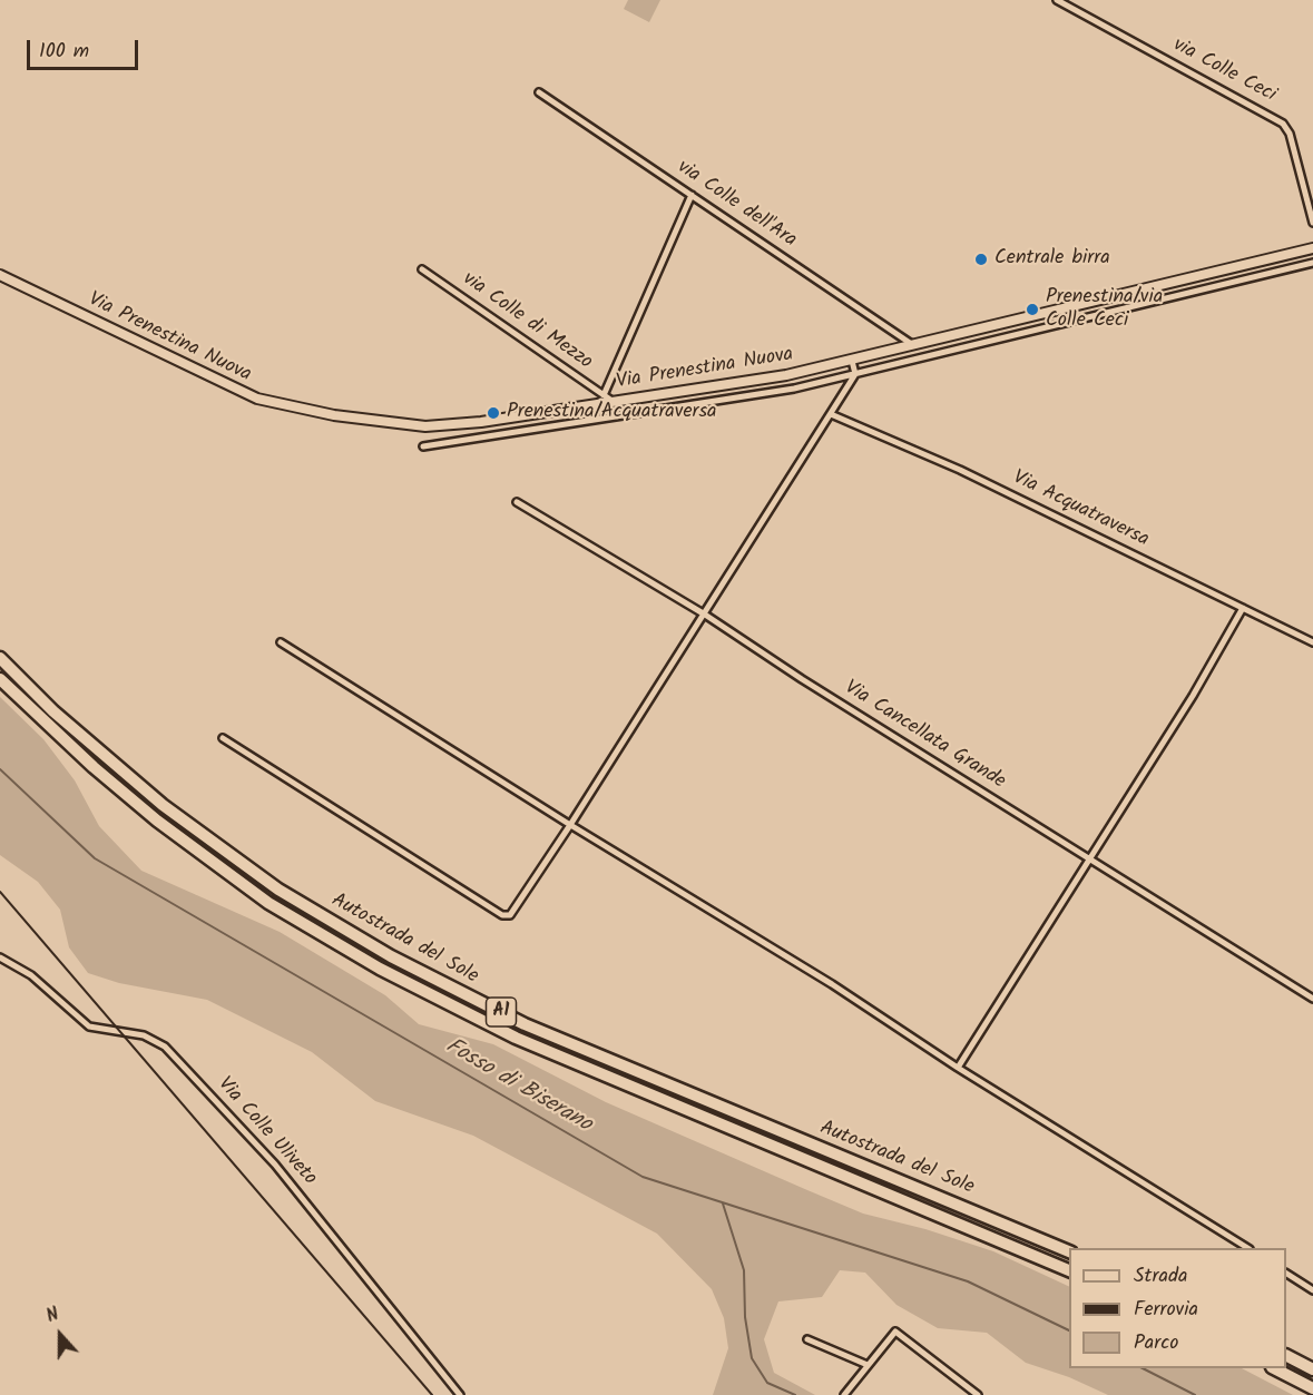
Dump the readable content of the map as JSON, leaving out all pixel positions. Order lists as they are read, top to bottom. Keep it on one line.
{"streets":{"highway":["Autostrada del Sole","A1"],"main road":["Via Prenestina Nuova"],"street":["via Colle Ceci","via Colle dell'Ara","via Colle di Mezzo","Via Acquatraversa","Via Cancellata Grande","Via Colle Uliveto"]},"crossings":[["via Colle dell'Ara","Via Prenestina Nuova"],["via Colle di Mezzo","Via Prenestina Nuova"]],"water":["Fosso di Biserano"],"places":["Centrale birra","Prenestina/via Colle Ceci","Prenestina/Acquatraversa"],"legend":["Strada","Ferrovia","Parco"],"scale_bar":"100 m","north":"top"}
